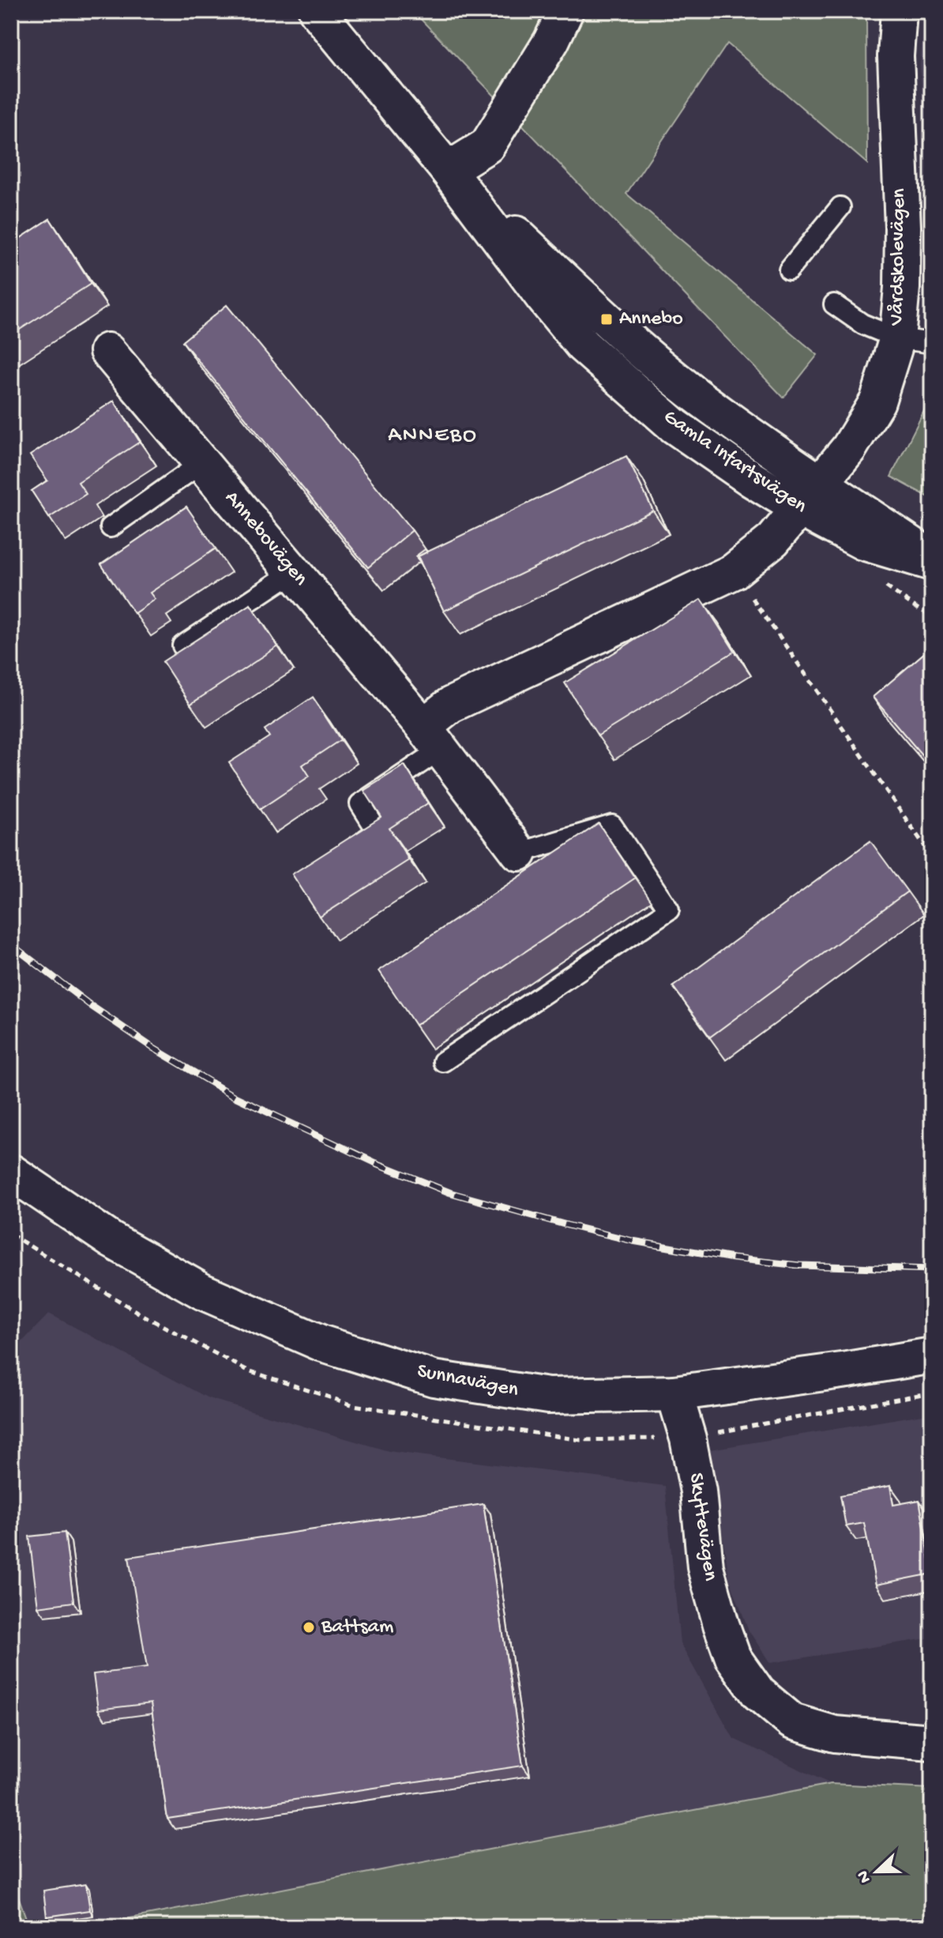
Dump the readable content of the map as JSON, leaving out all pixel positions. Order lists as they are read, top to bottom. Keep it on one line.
{"streets":{"street":["Vårdskolevägen","Gamla Infartsvägen","Annebovägen","Sunnavägen","Skyttevägen"]},"crossings":[["Vårdskolevägen","Gamla Infartsvägen"],["Sunnavägen","Skyttevägen"]],"districts":["ANNEBO"],"places":{"transit":["Annebo"],"other":["Battsam"]},"north":"left"}
